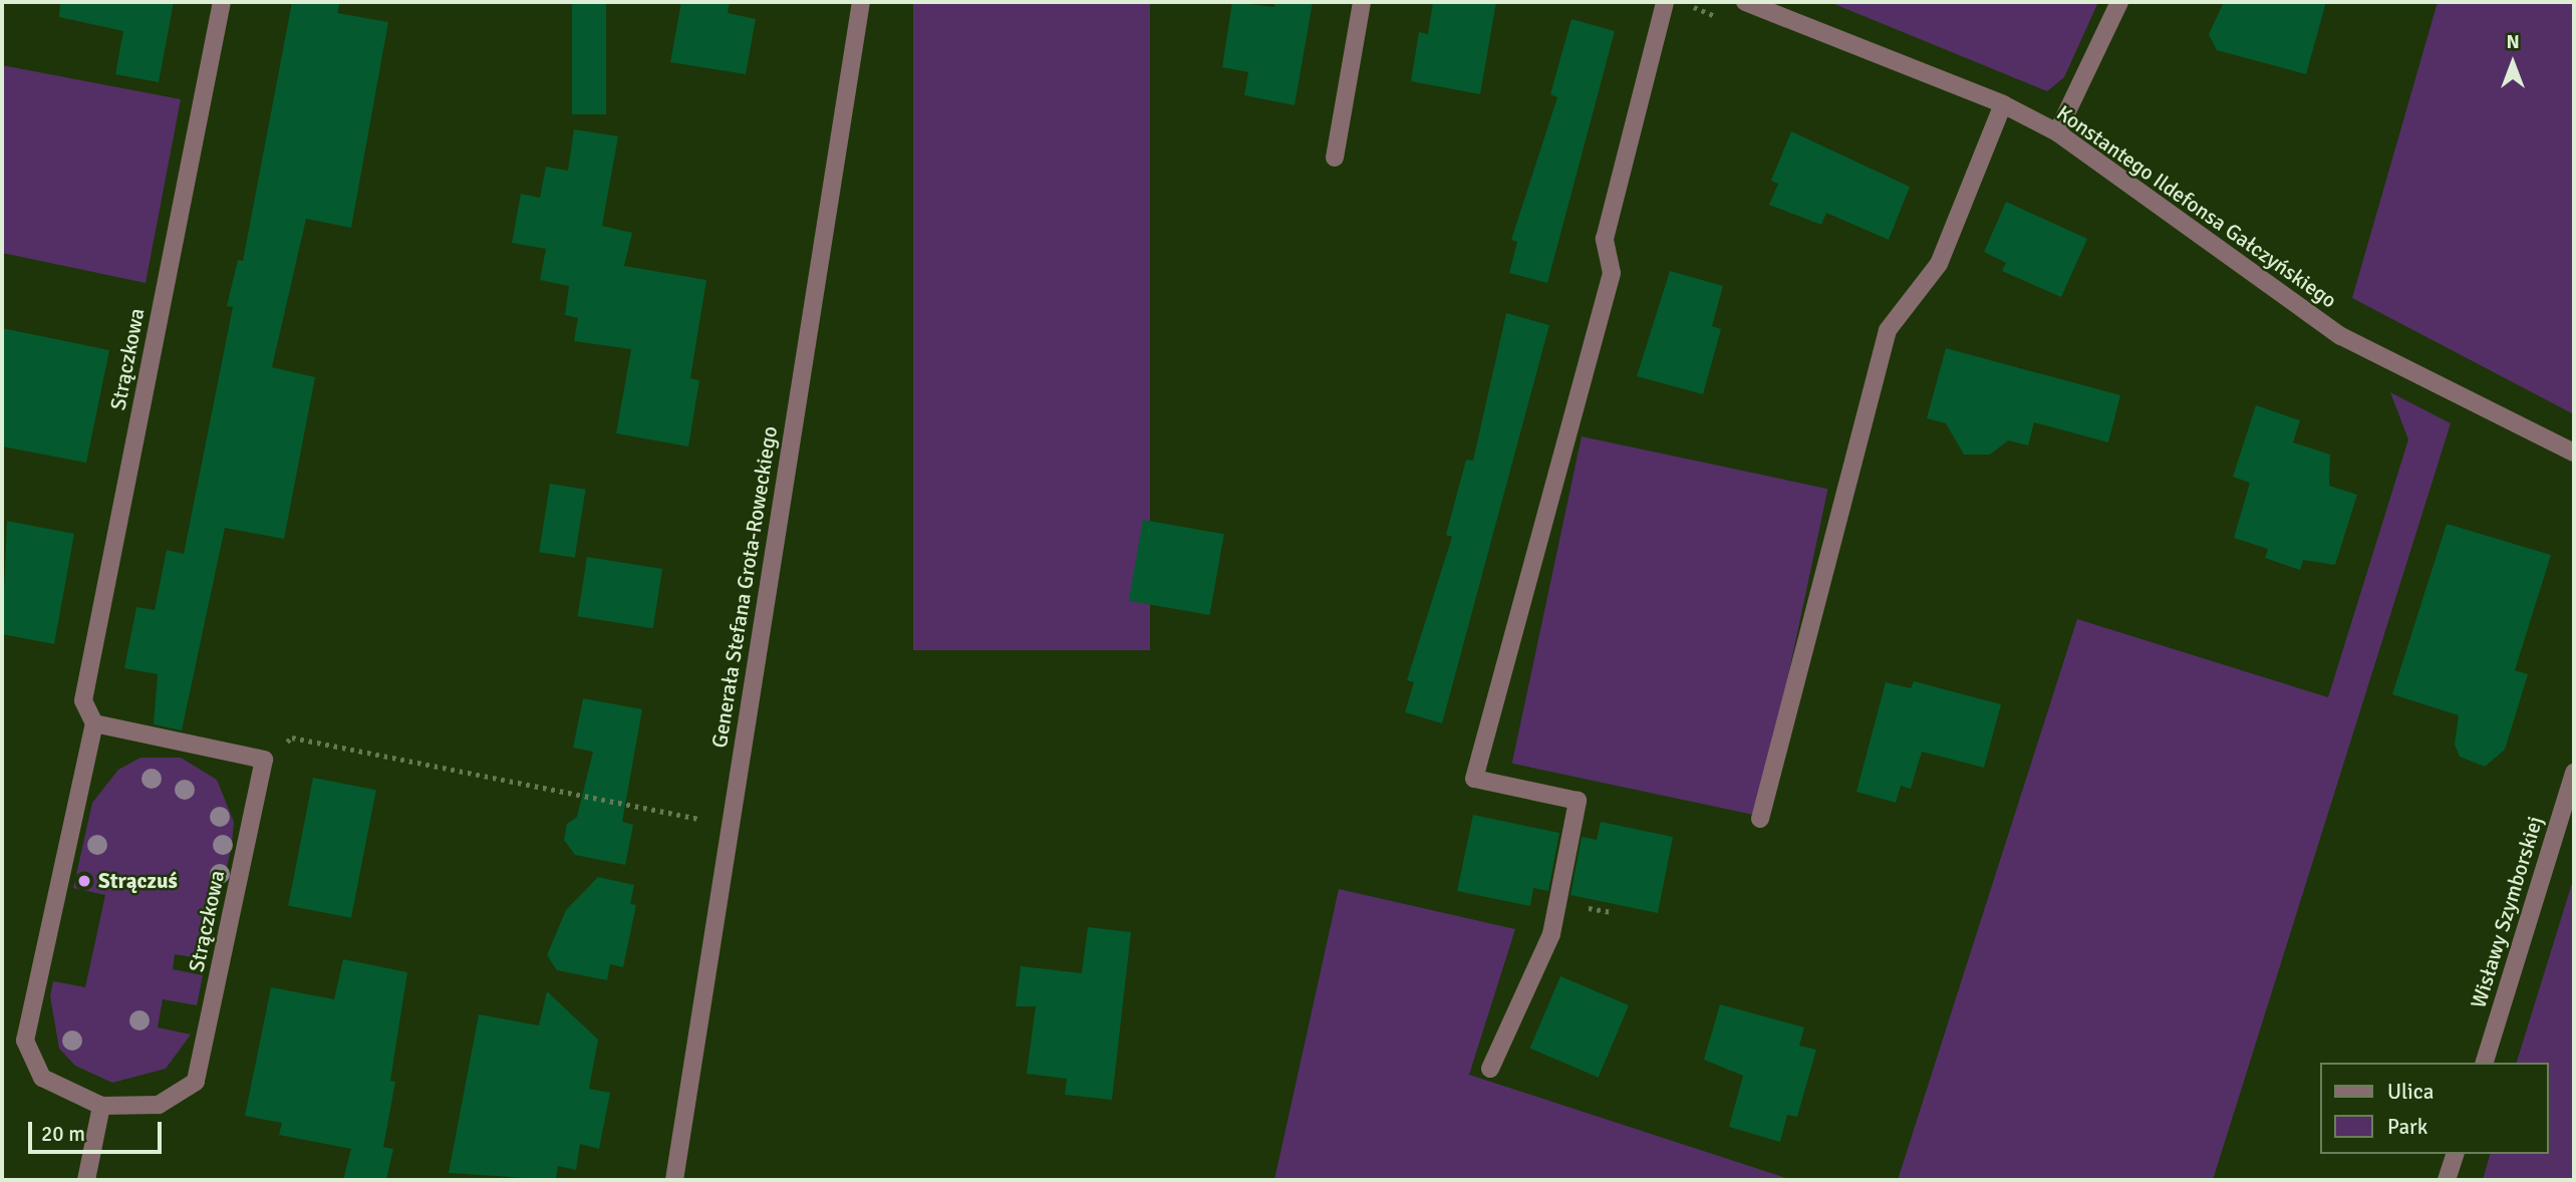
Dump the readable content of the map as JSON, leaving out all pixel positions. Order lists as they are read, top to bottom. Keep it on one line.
{"streets":{"street":["Konstantego Ildefonsa Gałczyńskiego","Strączkowa","Generała Stefana Grota-Roweckiego","Wisławy Szymborskiej"]},"places":["Strączuś"],"legend":["Ulica","Park"],"scale_bar":"20 m","north":"top"}
